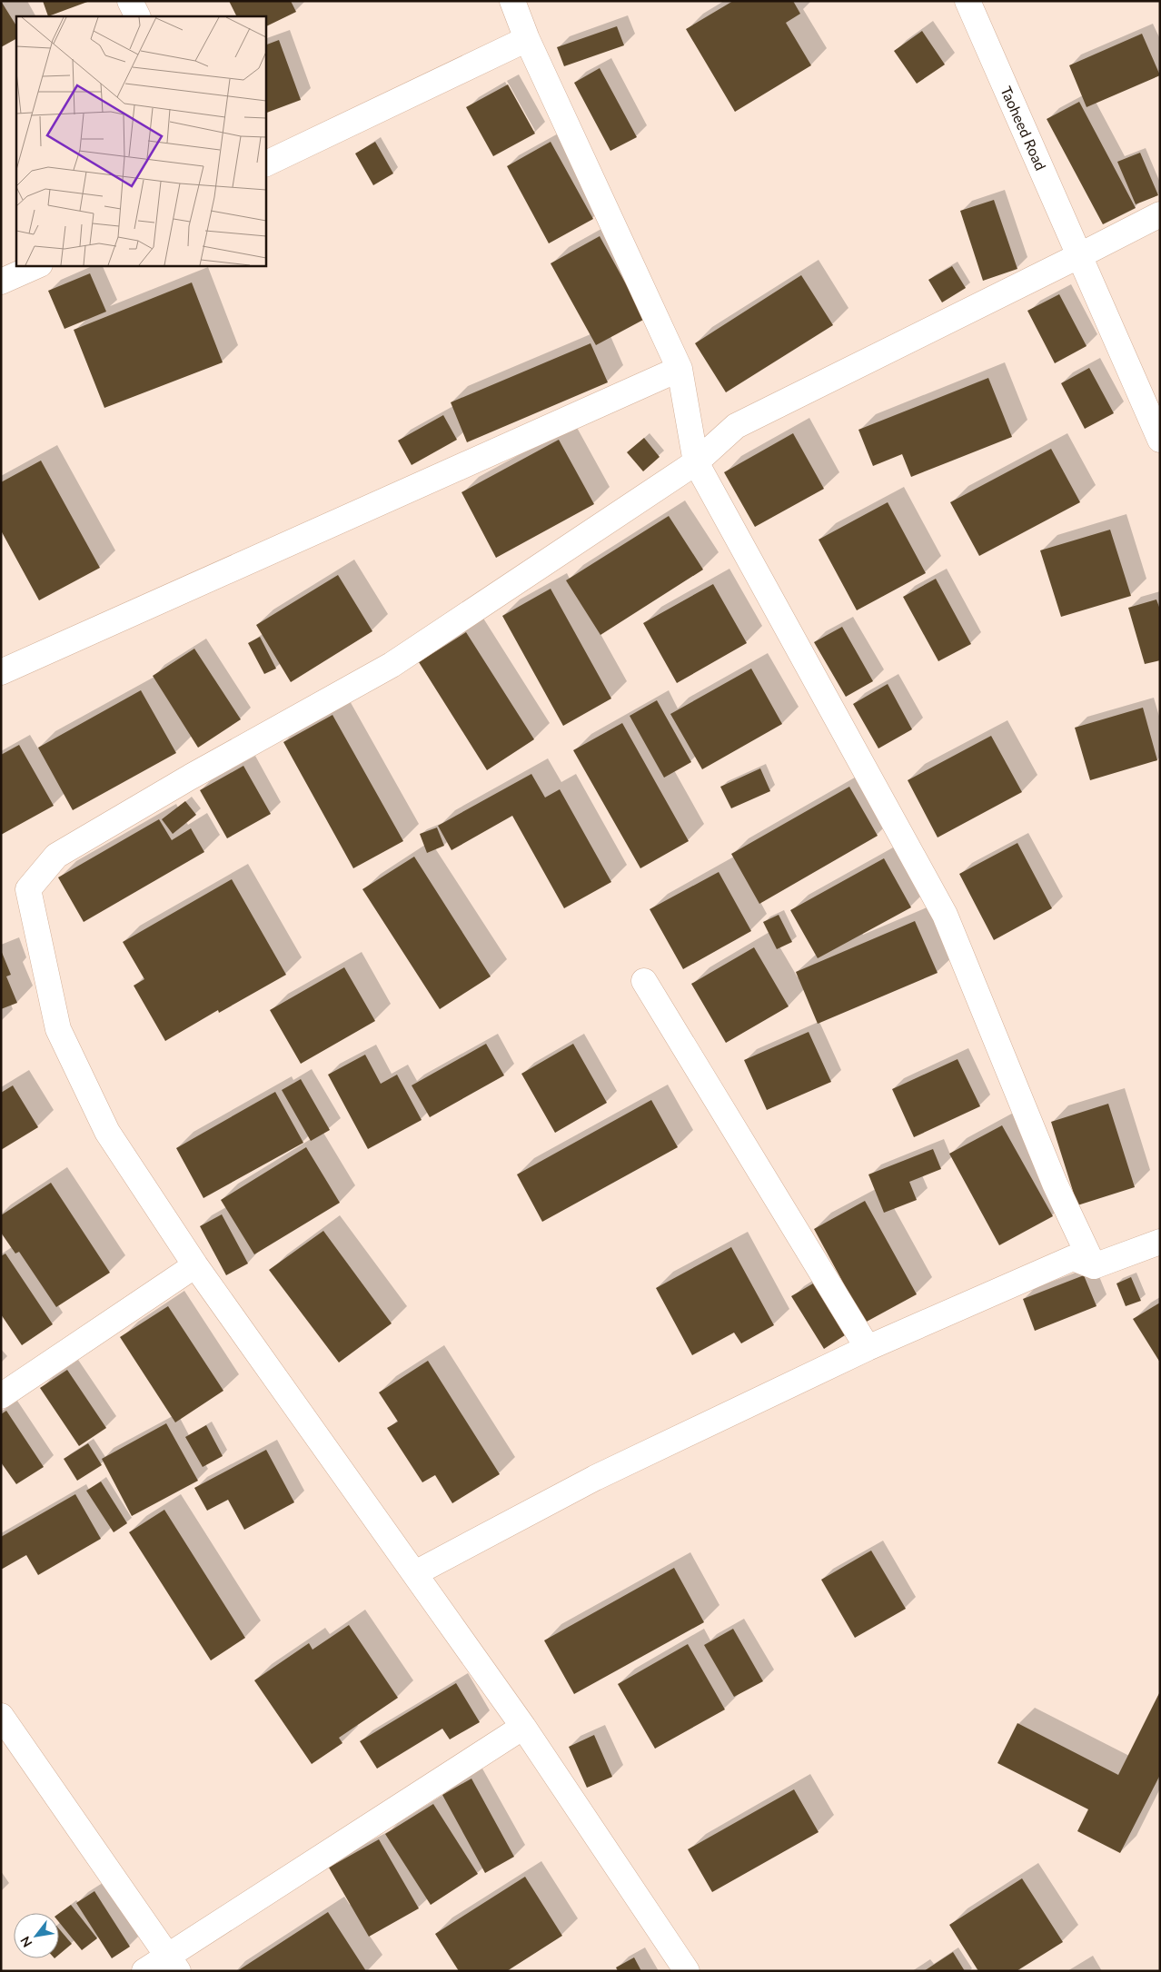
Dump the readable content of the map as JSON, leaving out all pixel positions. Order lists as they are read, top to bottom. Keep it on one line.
{"streets":{"street":["Taoheed Road"]},"north":"bottom left"}
